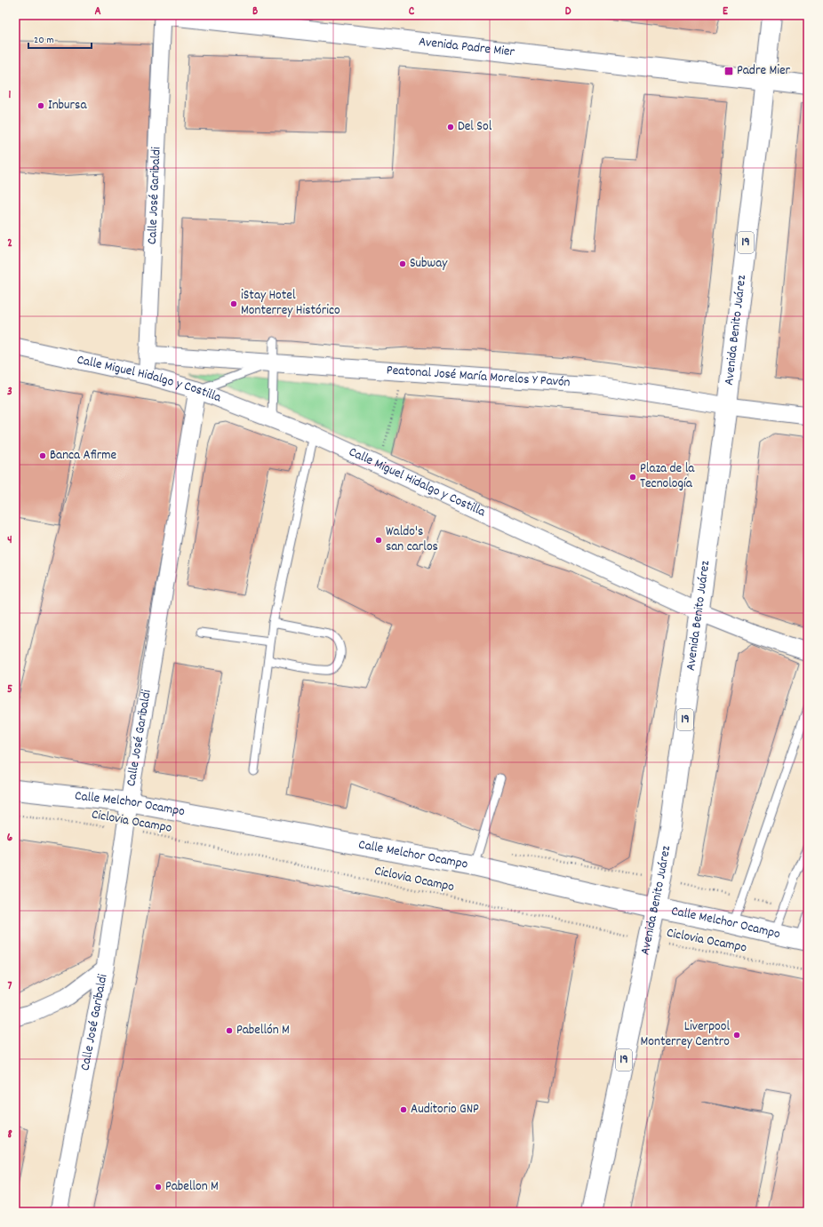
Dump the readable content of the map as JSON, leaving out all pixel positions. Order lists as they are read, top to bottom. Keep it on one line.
{"streets":{"street":["Avenida Padre Mier","Calle José Garibaldi","19","Avenida Benito Juárez","Peatonal José María Morelos Y Pavón","Calle Miguel Hidalgo y Costilla","Calle Melchor Ocampo"],"path":["Ciclovia Ocampo"]},"crossings":[["Avenida Padre Mier","Avenida Benito Juárez"],["Calle José Garibaldi","Peatonal José María Morelos Y Pavón"],["Calle José Garibaldi","Calle Miguel Hidalgo y Costilla"],["Calle José Garibaldi","Calle Melchor Ocampo"],["Calle José Garibaldi","Ciclovia Ocampo"],["Avenida Benito Juárez","Peatonal José María Morelos Y Pavón"],["Avenida Benito Juárez","Calle Miguel Hidalgo y Costilla"],["Avenida Benito Juárez","Calle Melchor Ocampo"],["Avenida Benito Juárez","Ciclovia Ocampo"]],"places":{"transit":["Padre Mier"],"other":["Inbursa","Del Sol","Subway","iStay Hotel Monterrey Histórico","Banca Afirme","Plaza de la Tecnología","Waldo's san carlos","Pabellón M","Liverpool Monterrey Centro","Auditorio GNP","Pabellon M"]},"scale_bar":"20 m","grid":{"columns":["A","B","C","D","E"],"rows":["1","2","3","4","5","6","7","8"]}}
